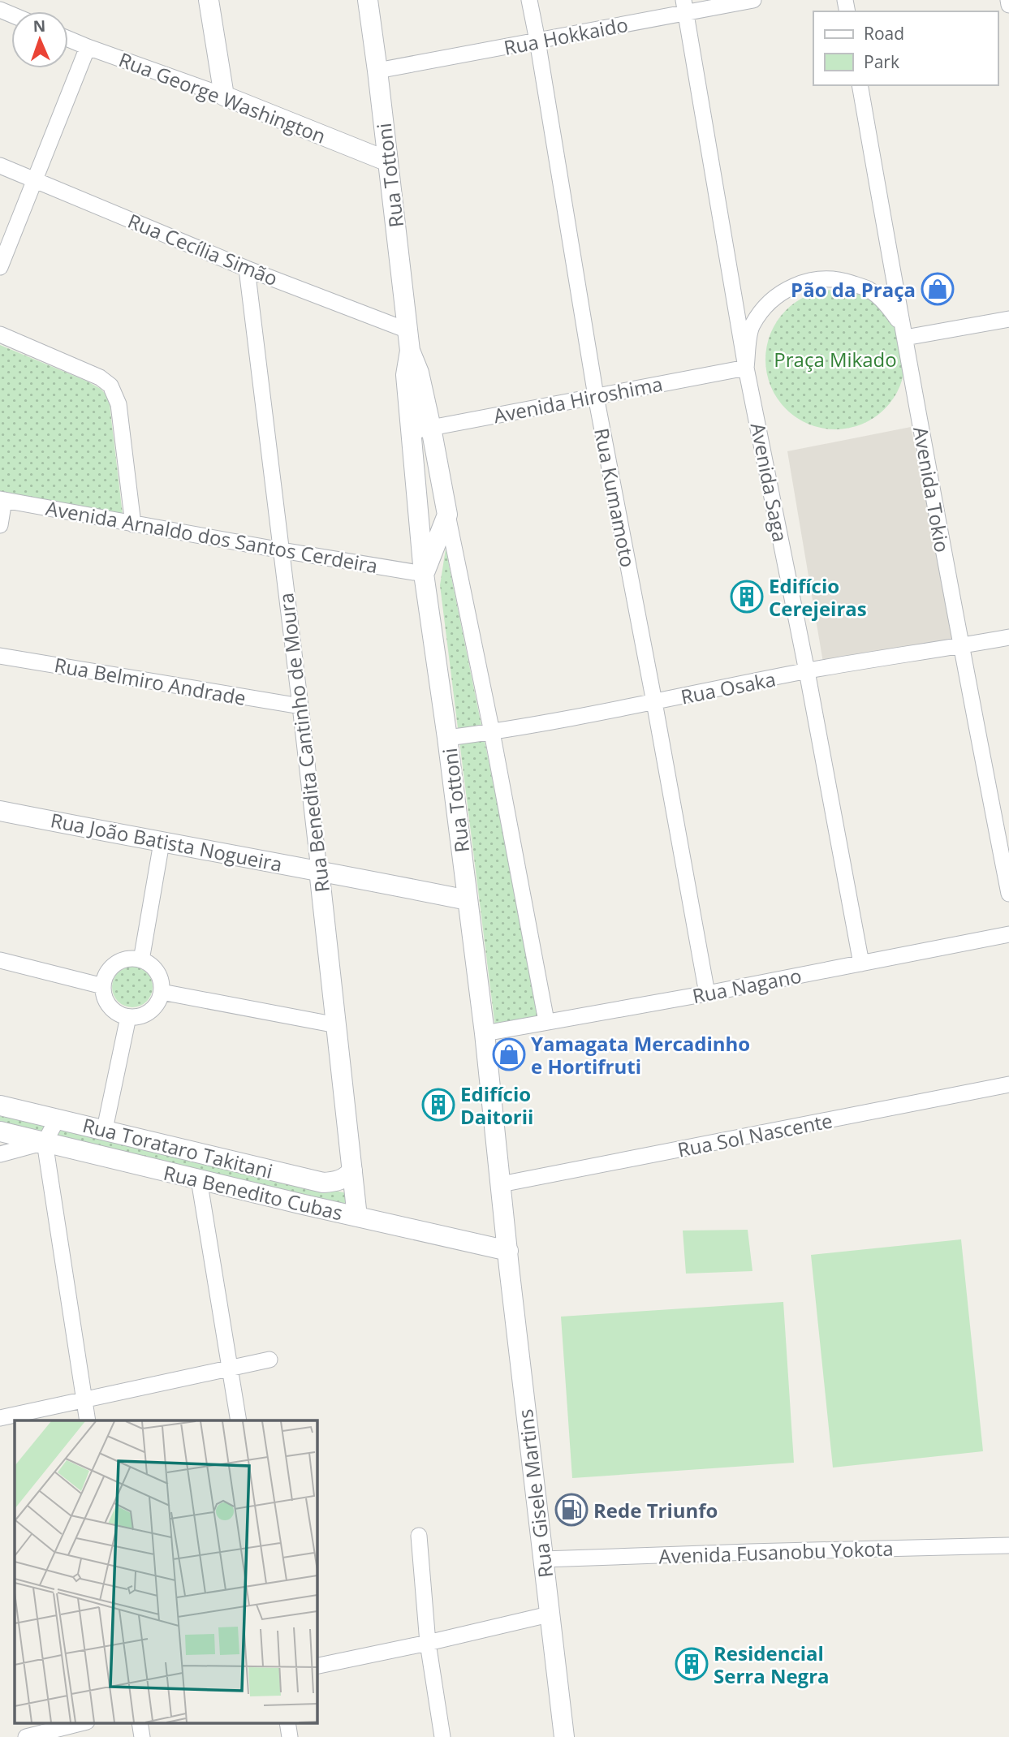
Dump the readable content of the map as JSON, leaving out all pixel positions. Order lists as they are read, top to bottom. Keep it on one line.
{"streets":{"street":["Rua Hokkaido","Rua George Washington","Rua Tottoni","Rua Cecília Simão","Avenida Hiroshima","Avenida Saga","Avenida Tokio","Rua Kumamoto","Avenida Arnaldo dos Santos Cerdeira","Rua Belmiro Andrade","Rua Osaka","Rua Benedita Cantinho de Moura","Rua João Batista Nogueira","Rua Nagano","Rua Sol Nascente","Rua Torataro Takitani","Rua Benedito Cubas","Rua Gisele Martins","Avenida Fusanobu Yokota"]},"crossings":[["Rua Hokkaido","Rua Tottoni"],["Rua Hokkaido","Avenida Saga"],["Rua Hokkaido","Rua Kumamoto"],["Rua George Washington","Rua Tottoni"],["Rua Tottoni","Rua Cecília Simão"],["Rua Tottoni","Avenida Hiroshima"],["Rua Tottoni","Avenida Arnaldo dos Santos Cerdeira"],["Rua Tottoni","Rua Osaka"],["Rua Tottoni","Rua João Batista Nogueira"],["Rua Tottoni","Rua Nagano"],["Rua Tottoni","Rua Sol Nascente"],["Rua Tottoni","Rua Benedito Cubas"],["Rua Tottoni","Rua Gisele Martins"],["Rua Cecília Simão","Rua Benedita Cantinho de Moura"],["Avenida Hiroshima","Avenida Saga"],["Avenida Hiroshima","Rua Kumamoto"],["Avenida Saga","Rua Osaka"],["Avenida Saga","Rua Nagano"],["Avenida Tokio","Rua Osaka"],["Rua Kumamoto","Rua Osaka"],["Rua Kumamoto","Rua Nagano"],["Avenida Arnaldo dos Santos Cerdeira","Rua Benedita Cantinho de Moura"],["Rua Belmiro Andrade","Rua Benedita Cantinho de Moura"],["Rua Benedita Cantinho de Moura","Rua João Batista Nogueira"],["Rua Benedita Cantinho de Moura","Rua Torataro Takitani"],["Rua Benedita Cantinho de Moura","Rua Benedito Cubas"],["Rua Benedito Cubas","Rua Gisele Martins"],["Rua Gisele Martins","Avenida Fusanobu Yokota"]],"parks":["Praça Mikado"],"places":{"shop":["Pão da Praça","Yamagata Mercadinho e Hortifruti"],"building":["Edifício Cerejeiras","Edifício Daitorii","Residencial Serra Negra"],"fuel station":["Rede Triunfo"]},"legend":["Road","Park"],"north":"top"}
